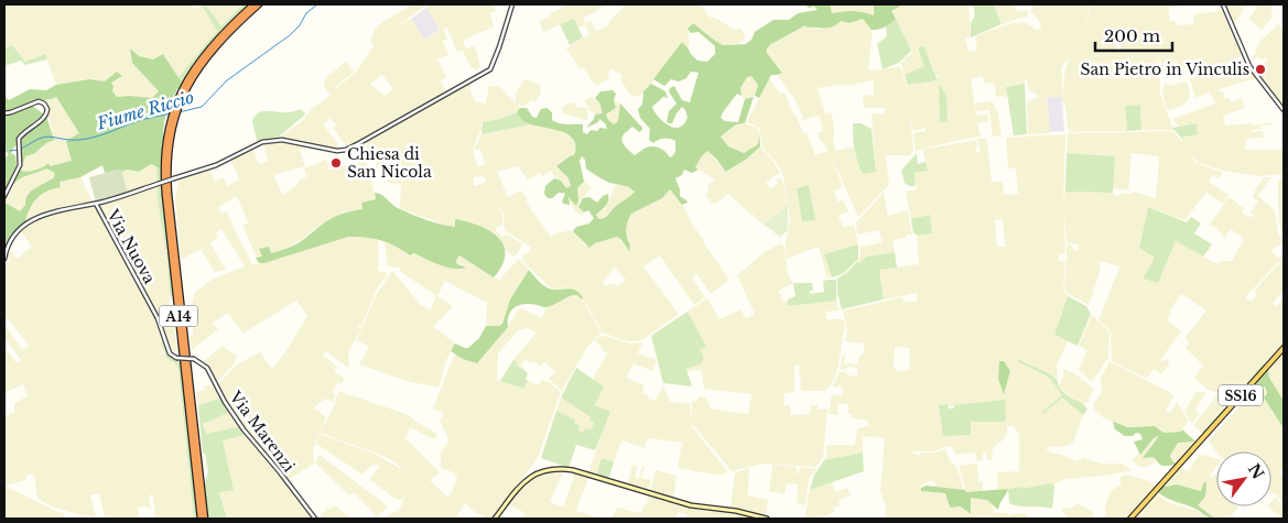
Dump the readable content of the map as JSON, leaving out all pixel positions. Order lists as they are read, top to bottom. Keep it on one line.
{"streets":{"highway":["A14"],"main road":["SS16"],"street":["Via Nuova","Via Marenzi"]},"crossings":[["Via Nuova","Via Marenzi"]],"water":["Fiume Riccio"],"places":["San Pietro in Vinculis","Chiesa di San Nicola"],"scale_bar":"200 m","north":"top right"}
